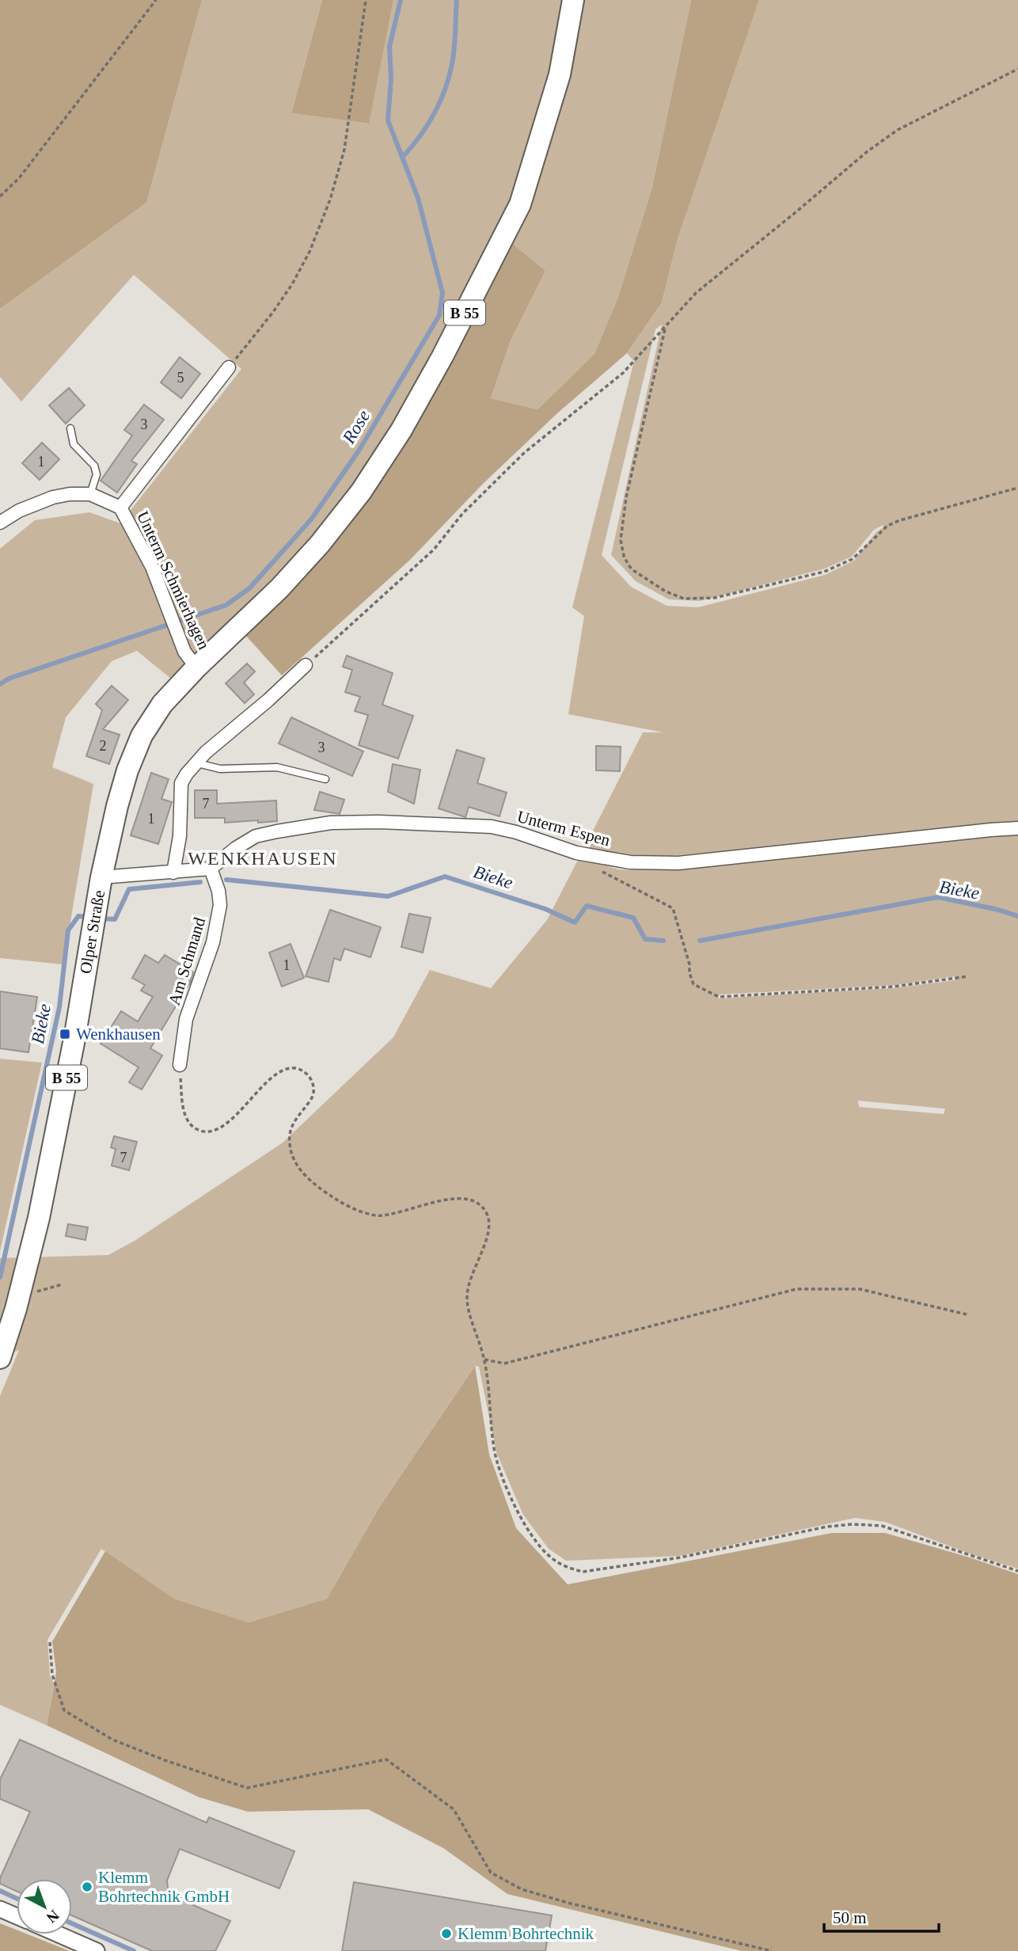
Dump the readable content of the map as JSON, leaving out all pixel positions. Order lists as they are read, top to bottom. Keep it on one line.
{"streets":{"main road":["B 55","Olper Straße"],"street":["Unterm Schmierhagen","Unterm Espen","Am Schmand"]},"crossings":[["B 55","Unterm Schmierhagen"],["B 55","Olper Straße"],["Unterm Schmierhagen","Olper Straße"],["Unterm Espen","Am Schmand"]],"districts":["WENKHAUSEN"],"water":["Rose","Bieke"],"places":{"transit":["Wenkhausen"],"other":["Klemm Bohrtechnik GmbH","Klemm Bohrtechnik"]},"house_numbers":["5","3","1","2","3","7","1","1","7"],"scale_bar":"50 m","north":"bottom right"}
